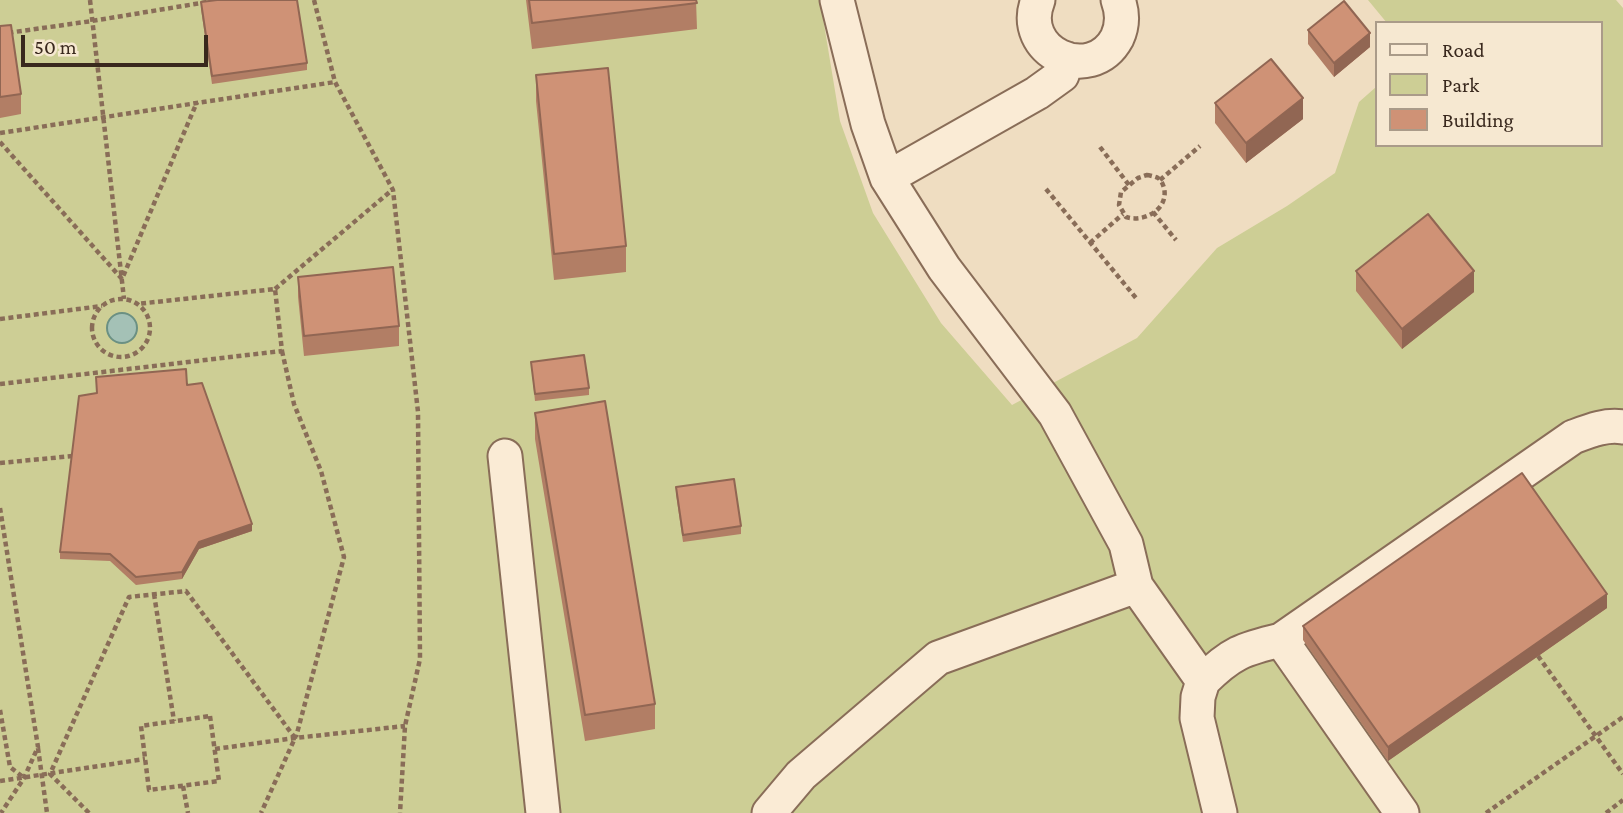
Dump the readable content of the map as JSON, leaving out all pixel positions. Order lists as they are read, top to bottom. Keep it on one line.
{"legend":["Road","Park","Building"],"scale_bar":"50 m"}
